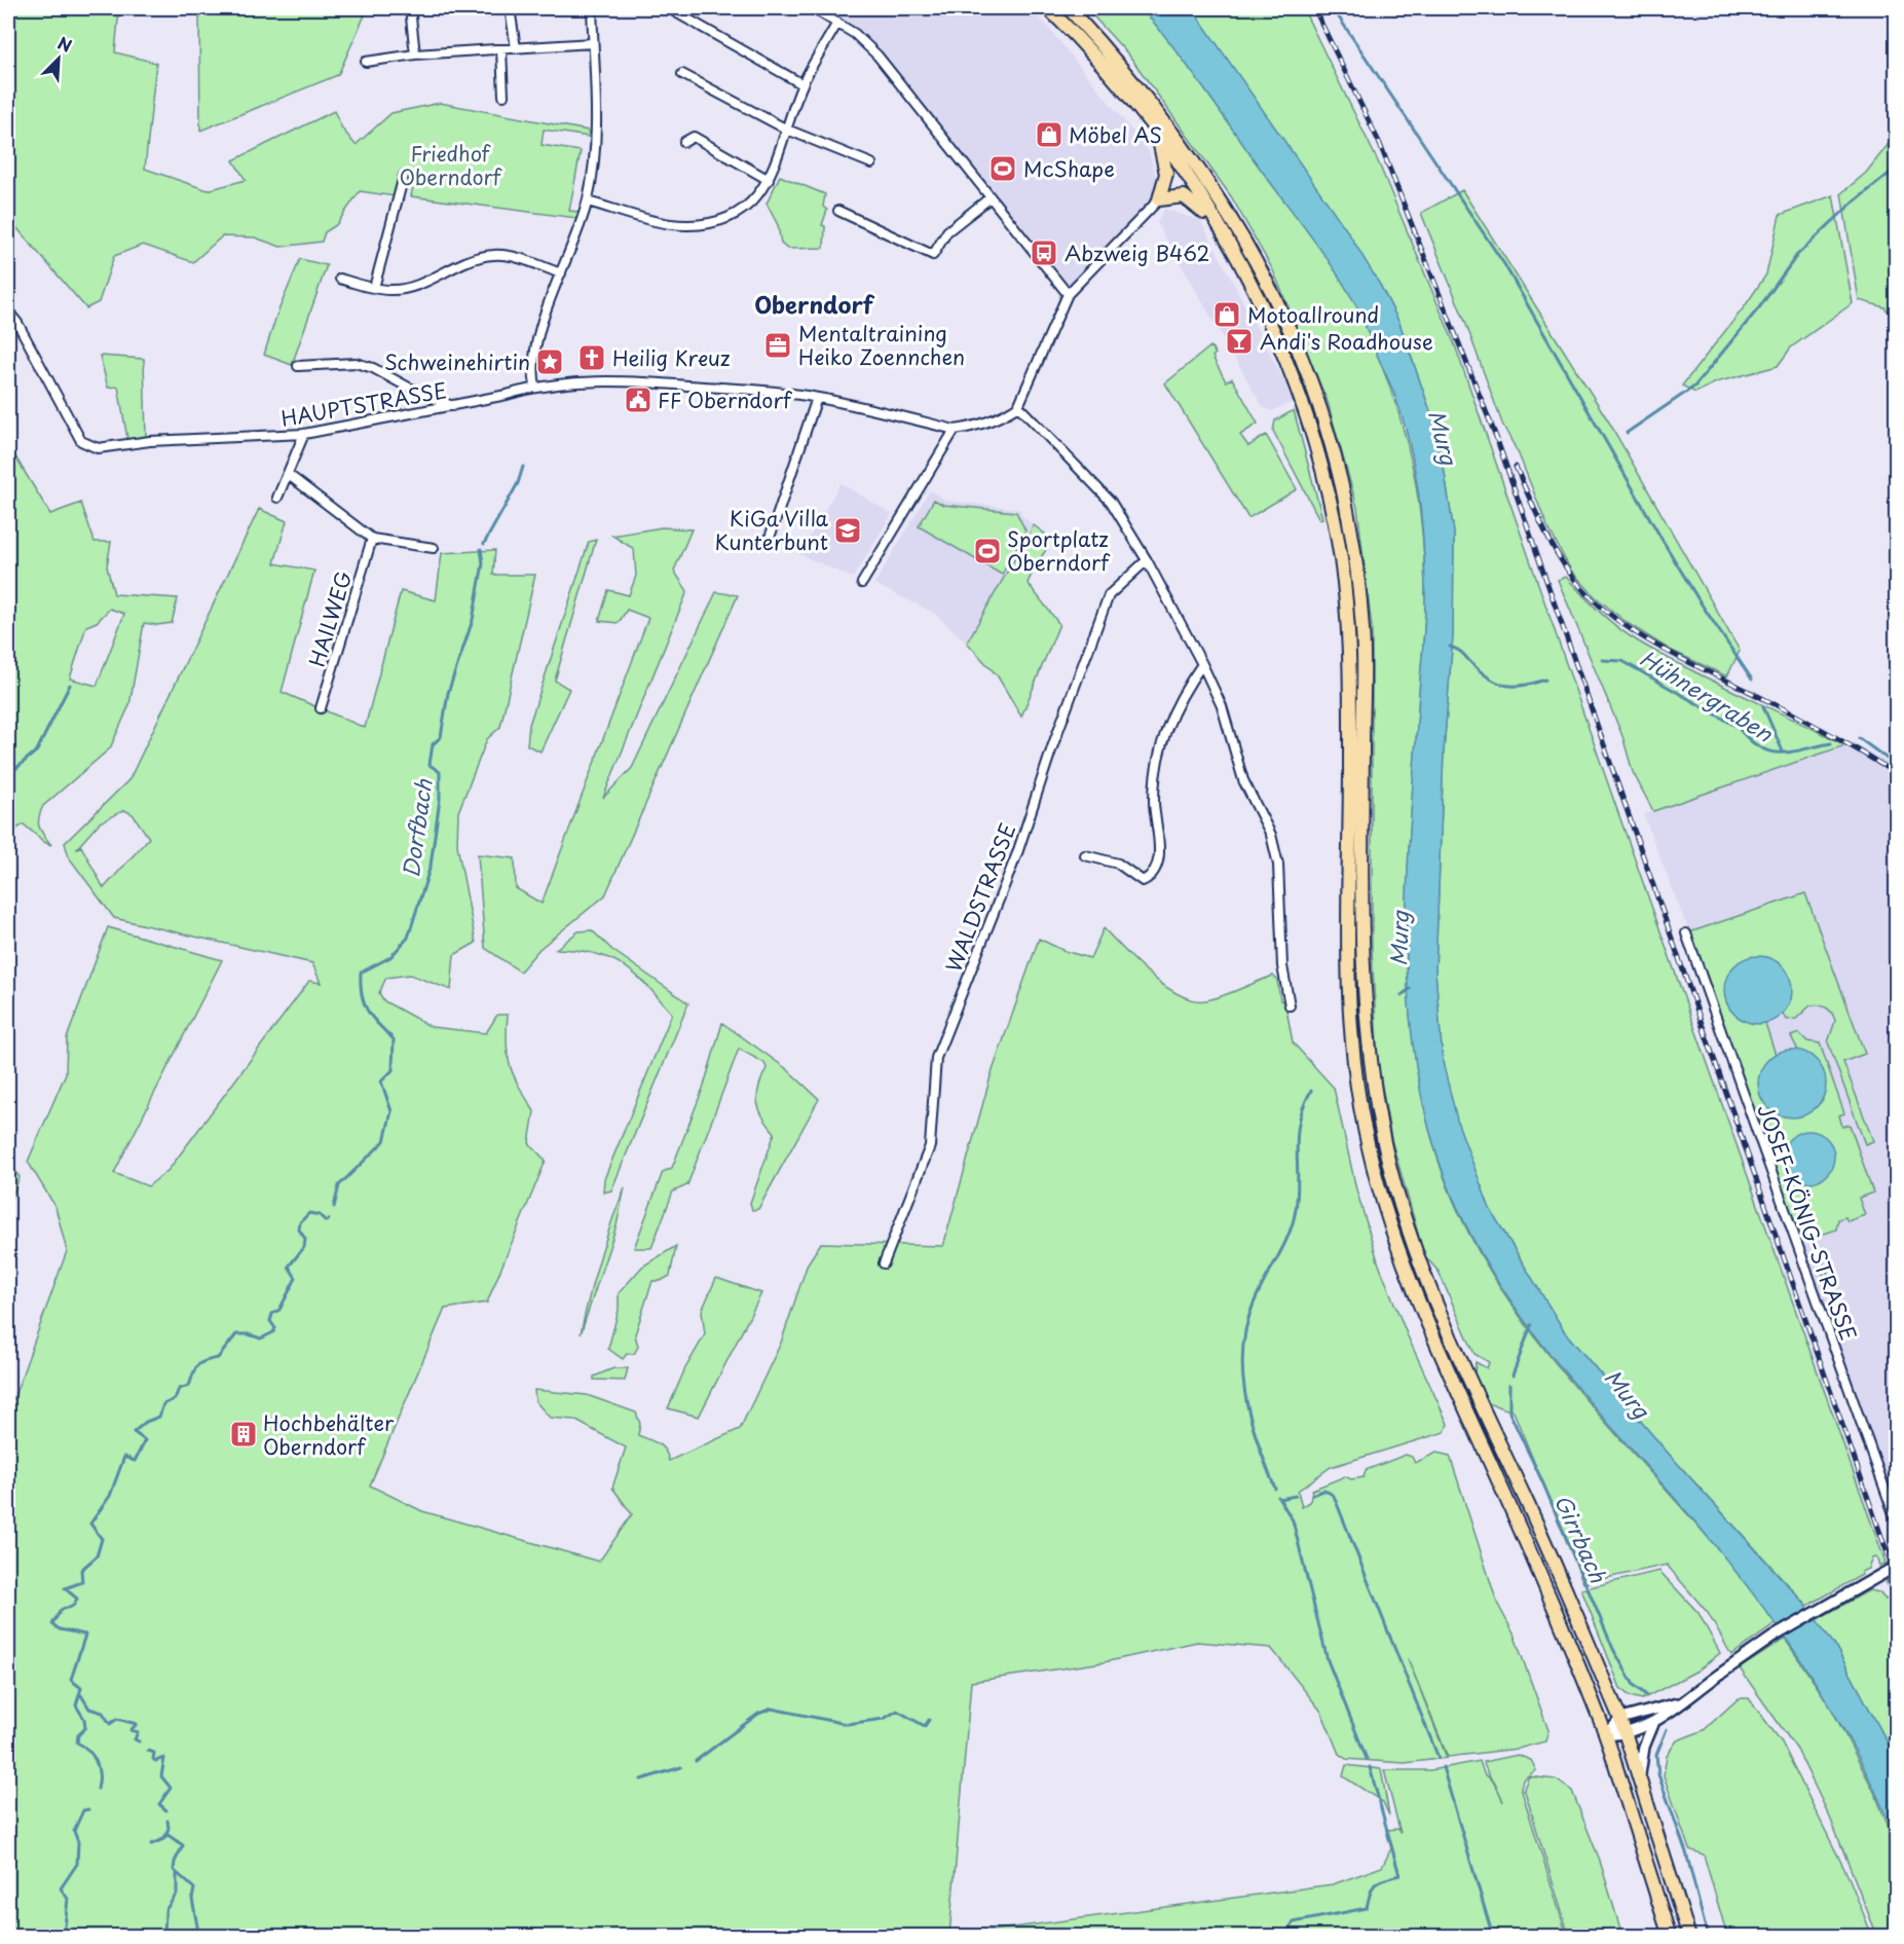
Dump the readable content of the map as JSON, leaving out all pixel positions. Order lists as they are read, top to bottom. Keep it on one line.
{"streets":{"street":["HAUPTSTRASSE","HAILWEG","WALDSTRASSE","JOSEF-KÖNIG-STRASSE"]},"districts":["Oberndorf"],"water":["Murg","Hühnergraben","Dorfbach","Girrbach"],"parks":["Friedhof Oberndorf"],"places":{"shop":["Möbel AS","Motoallround"],"sports":["McShape","Sportplatz Oberndorf"],"bus stop":["Abzweig B462"],"bar":["Andi's Roadhouse"],"office":["Mentaltraining Heiko Zoennchen"],"church":["Heilig Kreuz"],"place":["Schweinehirtin"],"public building":["FF Oberndorf"],"school or university":["KiGa Villa Kunterbunt"],"building":["Hochbehälter Oberndorf"]},"north":"top right"}
